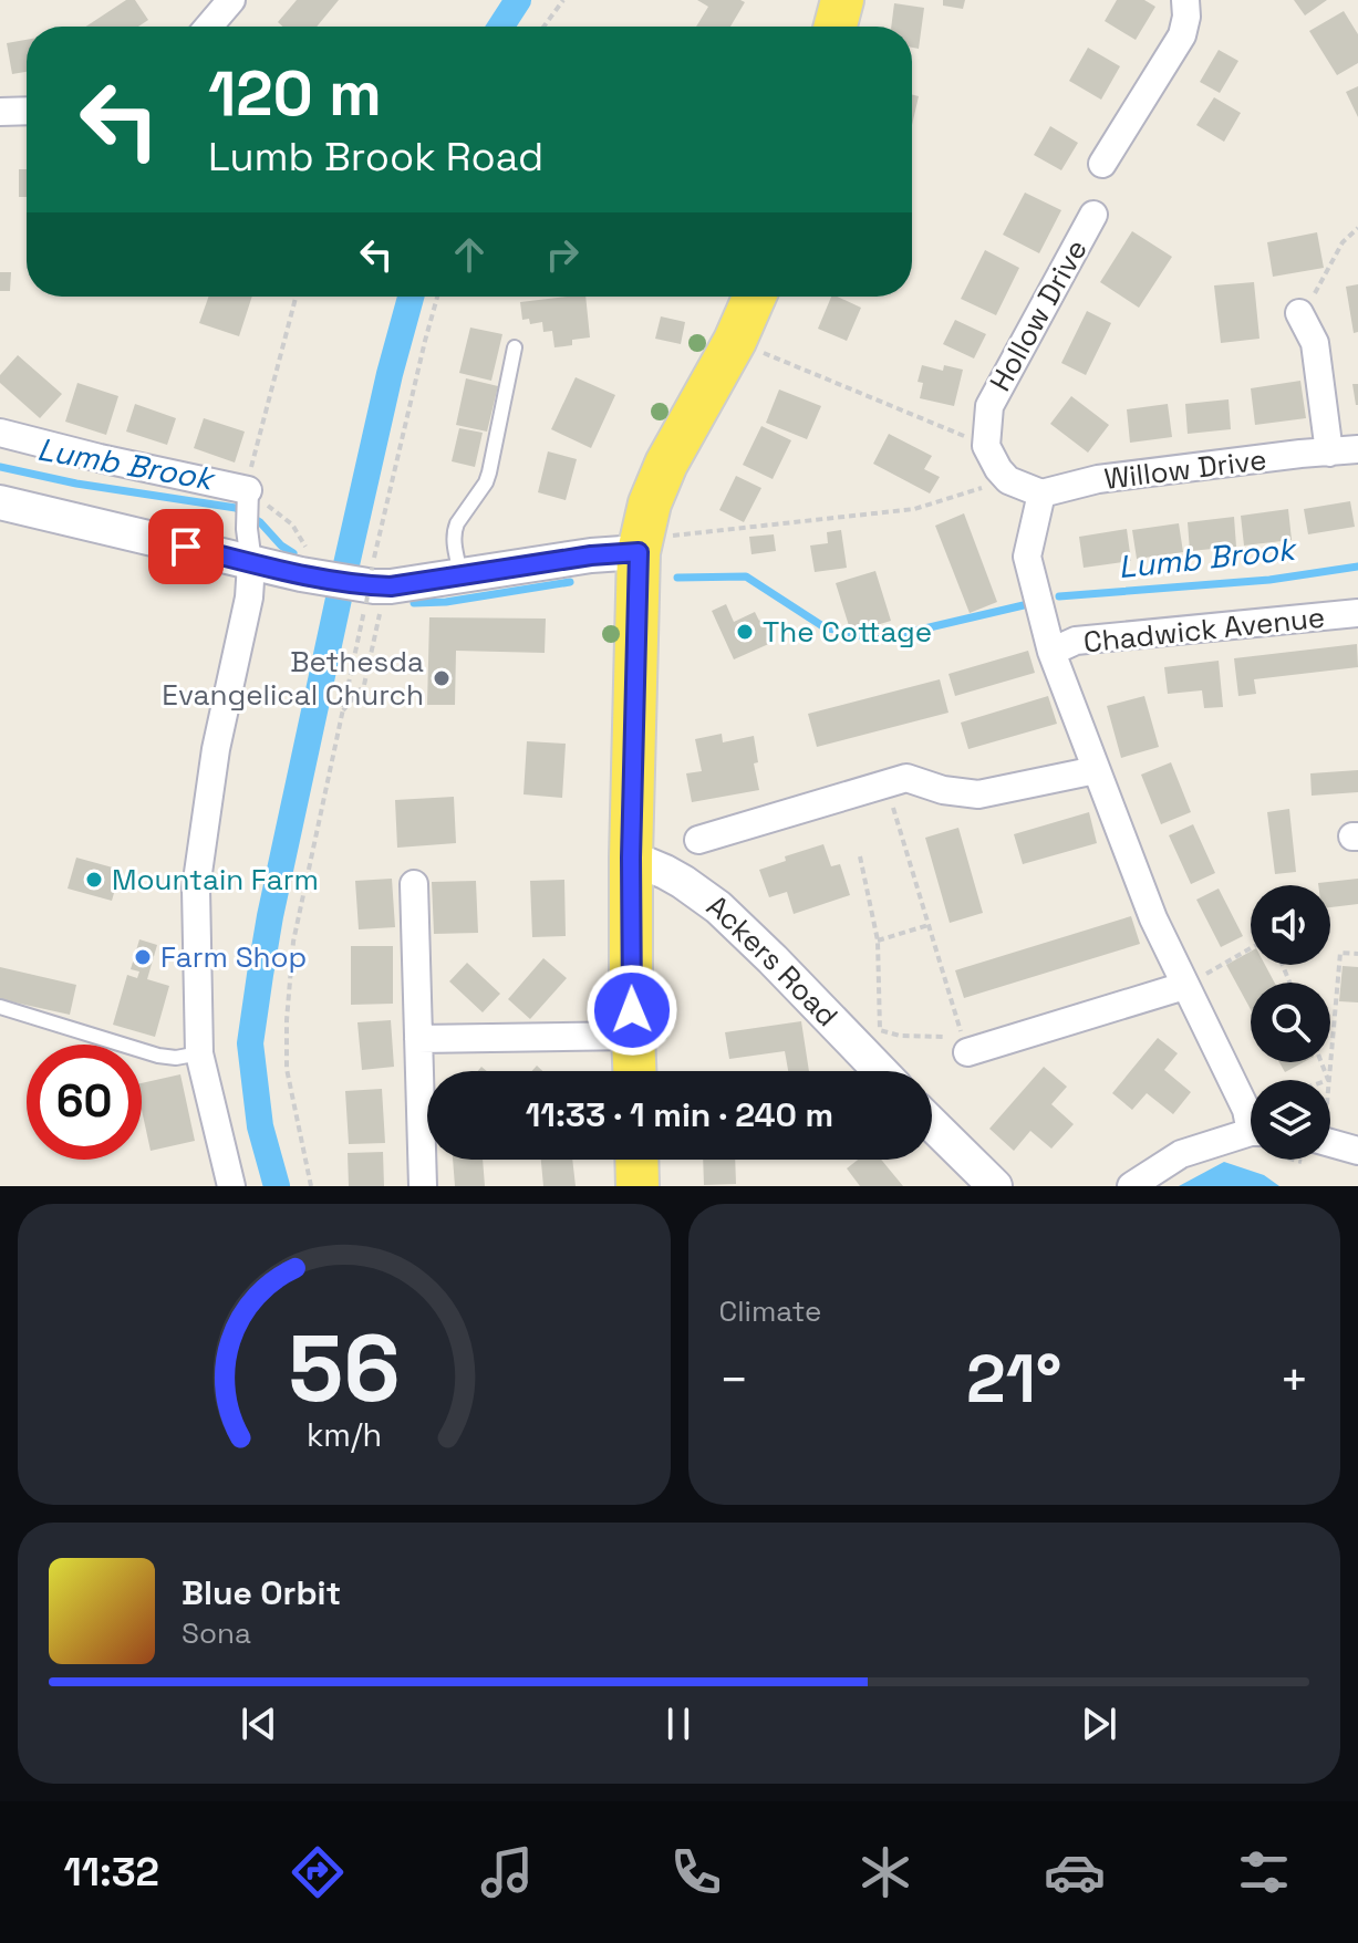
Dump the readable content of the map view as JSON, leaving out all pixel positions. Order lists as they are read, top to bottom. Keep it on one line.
{"streets":{"street":["Hollow Drive","Willow Drive","Chadwick Avenue","Ackers Road"]},"water":["Lumb Brook"],"places":["The Cottage","Bethesda Evangelical Church","Mountain Farm","Farm Shop"],"page":{"turn":["120 m","Lumb Brook Road"],"limit":"60","trip":"11:33 · 1 min · 240 m","tile":"Climate","heat":["−","21°","+"],"song":["Blue Orbit","Sona"],"tabs":"11:32","gauge":["56","km/h"]}}
